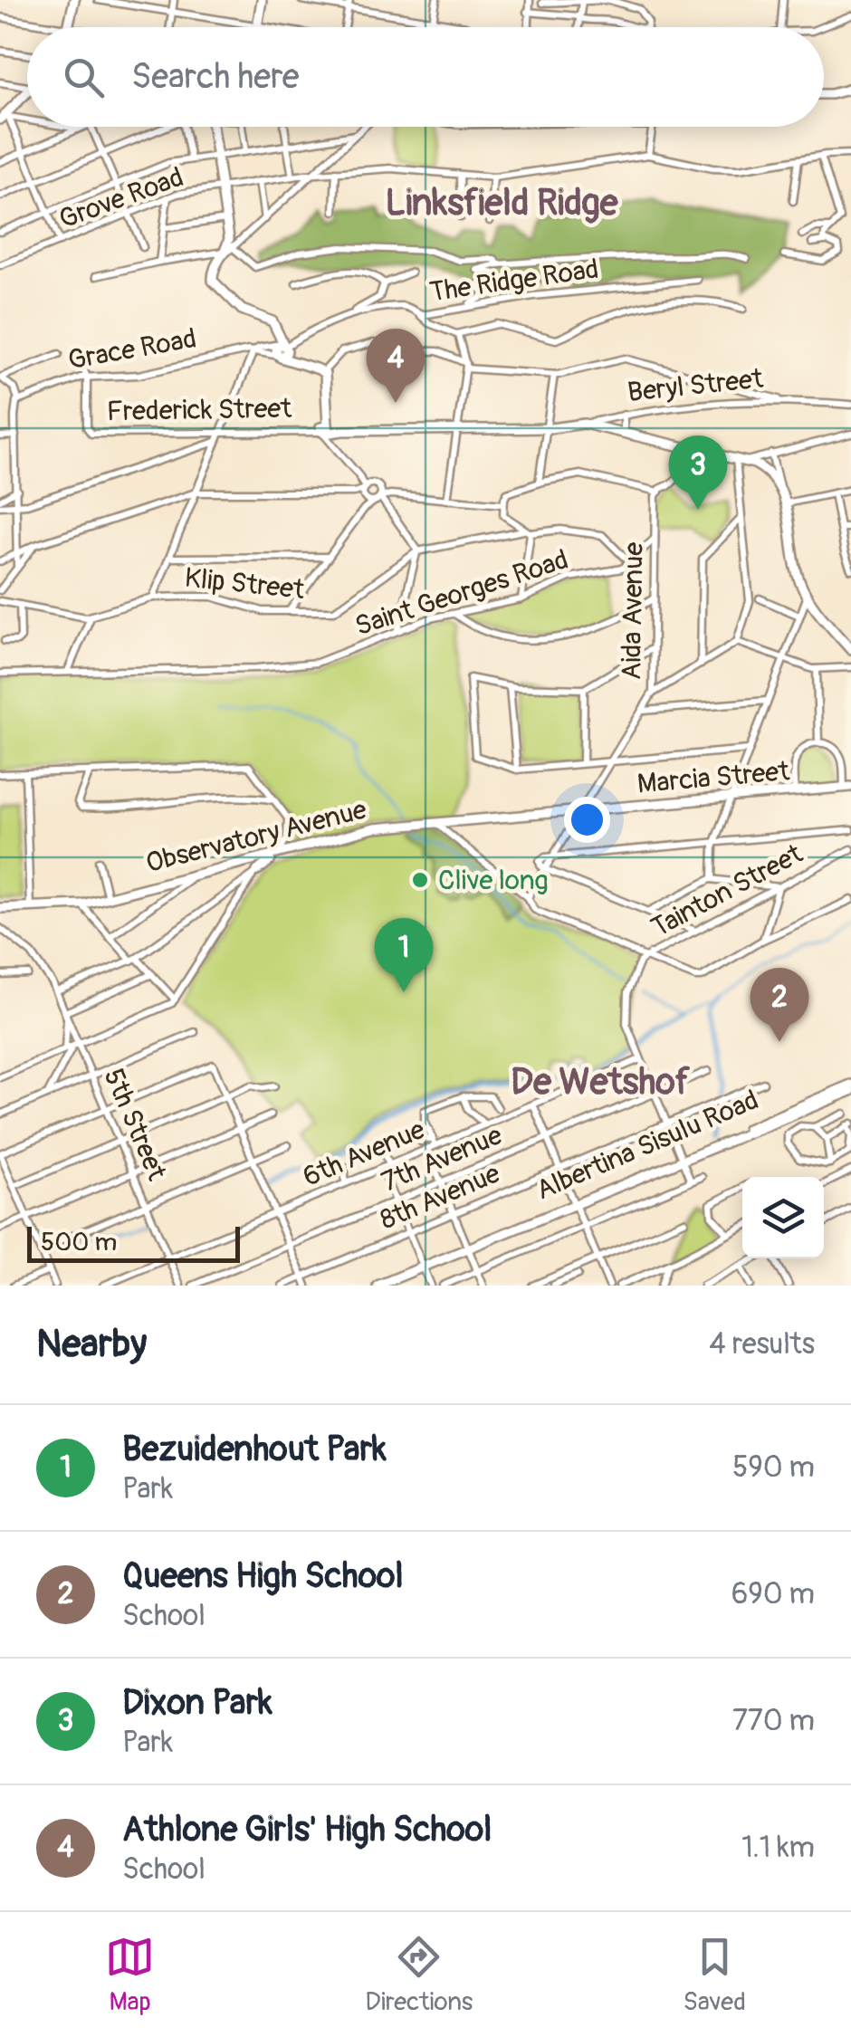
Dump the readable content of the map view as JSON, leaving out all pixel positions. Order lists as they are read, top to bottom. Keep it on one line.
{"streets":{"main road":["Beryl Street","Frederick Street","Marcia Street","Observatory Avenue","Albertina Sisulu Road"],"street":["Grove Road","The Ridge Road","Grace Road","Klip Street","Saint Georges Road","Aida Avenue","Tainton Street","5th Street","6th Avenue","7th Avenue","8th Avenue"]},"crossings":[["The Ridge Road","Grace Road"],["Grace Road","Frederick Street"],["Beryl Street","Frederick Street"],["Klip Street","Saint Georges Road"],["Saint Georges Road","Aida Avenue"],["Aida Avenue","Marcia Street"],["Aida Avenue","Observatory Avenue"],["Aida Avenue","Tainton Street"],["Marcia Street","Observatory Avenue"],["Observatory Avenue","Tainton Street"],["5th Street","6th Avenue"]],"districts":["Linksfield Ridge","De Wetshof"],"places":["Clive long"],"scale_bar":"500 m","page":{"search":"Search here","pins":["4","3","1","2"],"scale":"500 m","heading":["Nearby","4 results"],"list":[{"mark":"1","name":"Bezuidenhout Park","note":"Park","value":"590 m"},{"mark":"2","name":"Queens High School","note":"School","value":"690 m"},{"mark":"3","name":"Dixon Park","note":"Park","value":"770 m"},{"mark":"4","name":"Athlone Girls' High School","note":"School","value":"1.1 km"}],"nav":["Map","Directions","Saved"]}}
